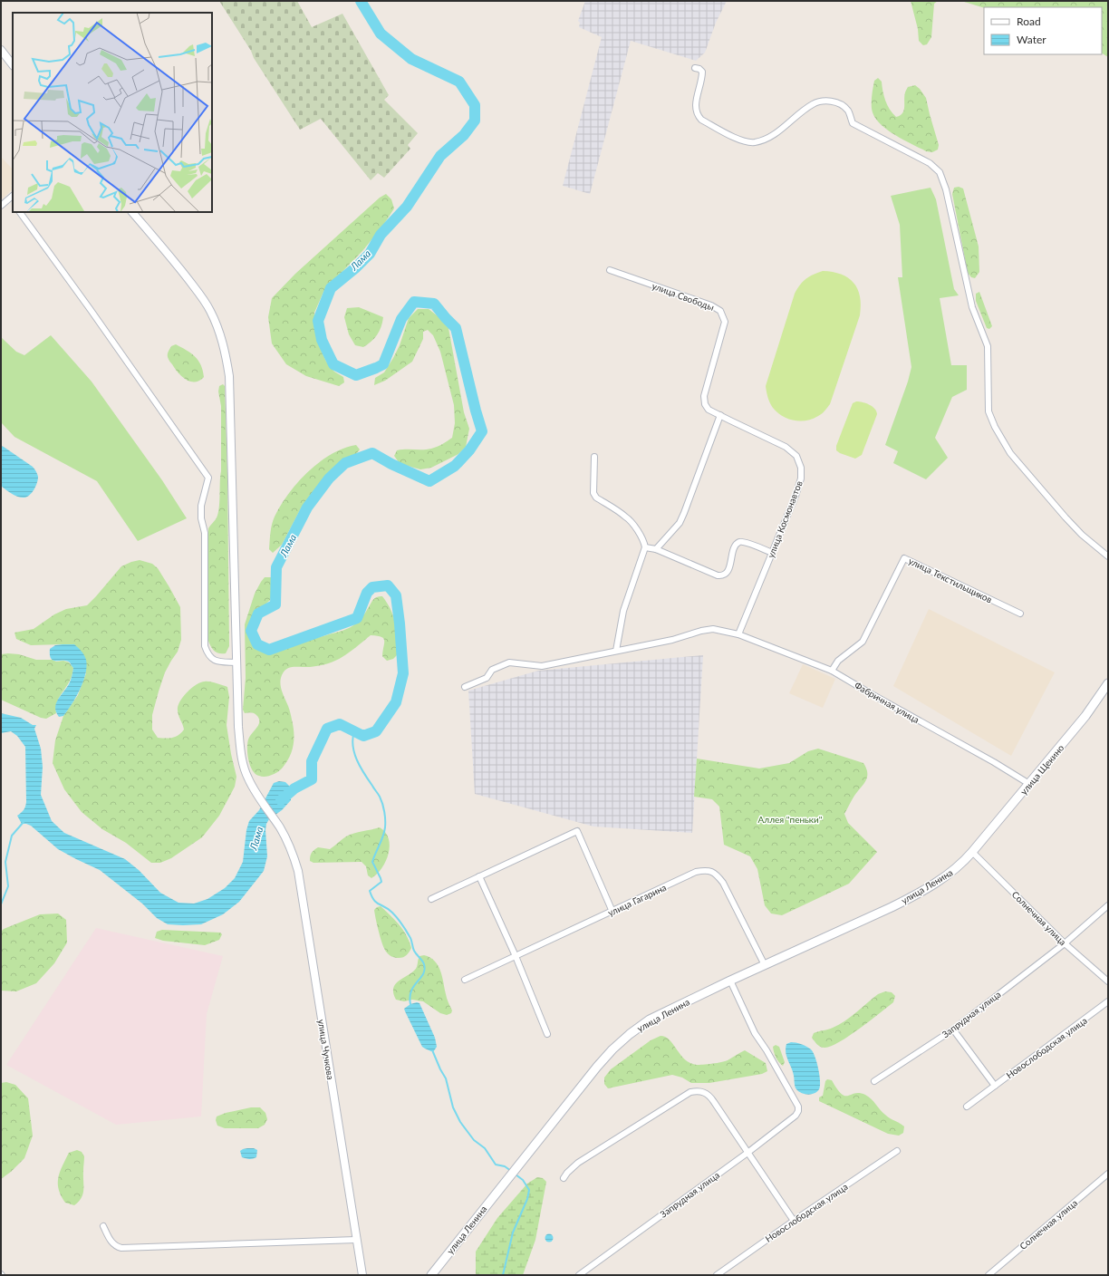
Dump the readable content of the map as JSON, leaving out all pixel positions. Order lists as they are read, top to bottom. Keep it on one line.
{"streets":{"main road":["улица Щекино","улица Ленина"],"street":["улица Свободы","улица Космонавтов","улица Текстильщиков","Фабричная улица","улица Гагарина","Солнечная улица","Запрудная улица","Новослободская улица","улица Чучкова"]},"crossings":[["улица Свободы","улица Космонавтов"],["улица Космонавтов","Фабричная улица"],["улица Текстильщиков","Фабричная улица"],["Фабричная улица","улица Щекино"],["улица Щекино","улица Ленина"],["улица Щекино","Солнечная улица"],["улица Ленина","улица Гагарина"],["улица Ленина","Солнечная улица"],["улица Ленина","Запрудная улица"],["Солнечная улица","Запрудная улица"]],"water":["Лама"],"parks":["Аллея \"пеньки\""],"legend":["Road","Water"]}
